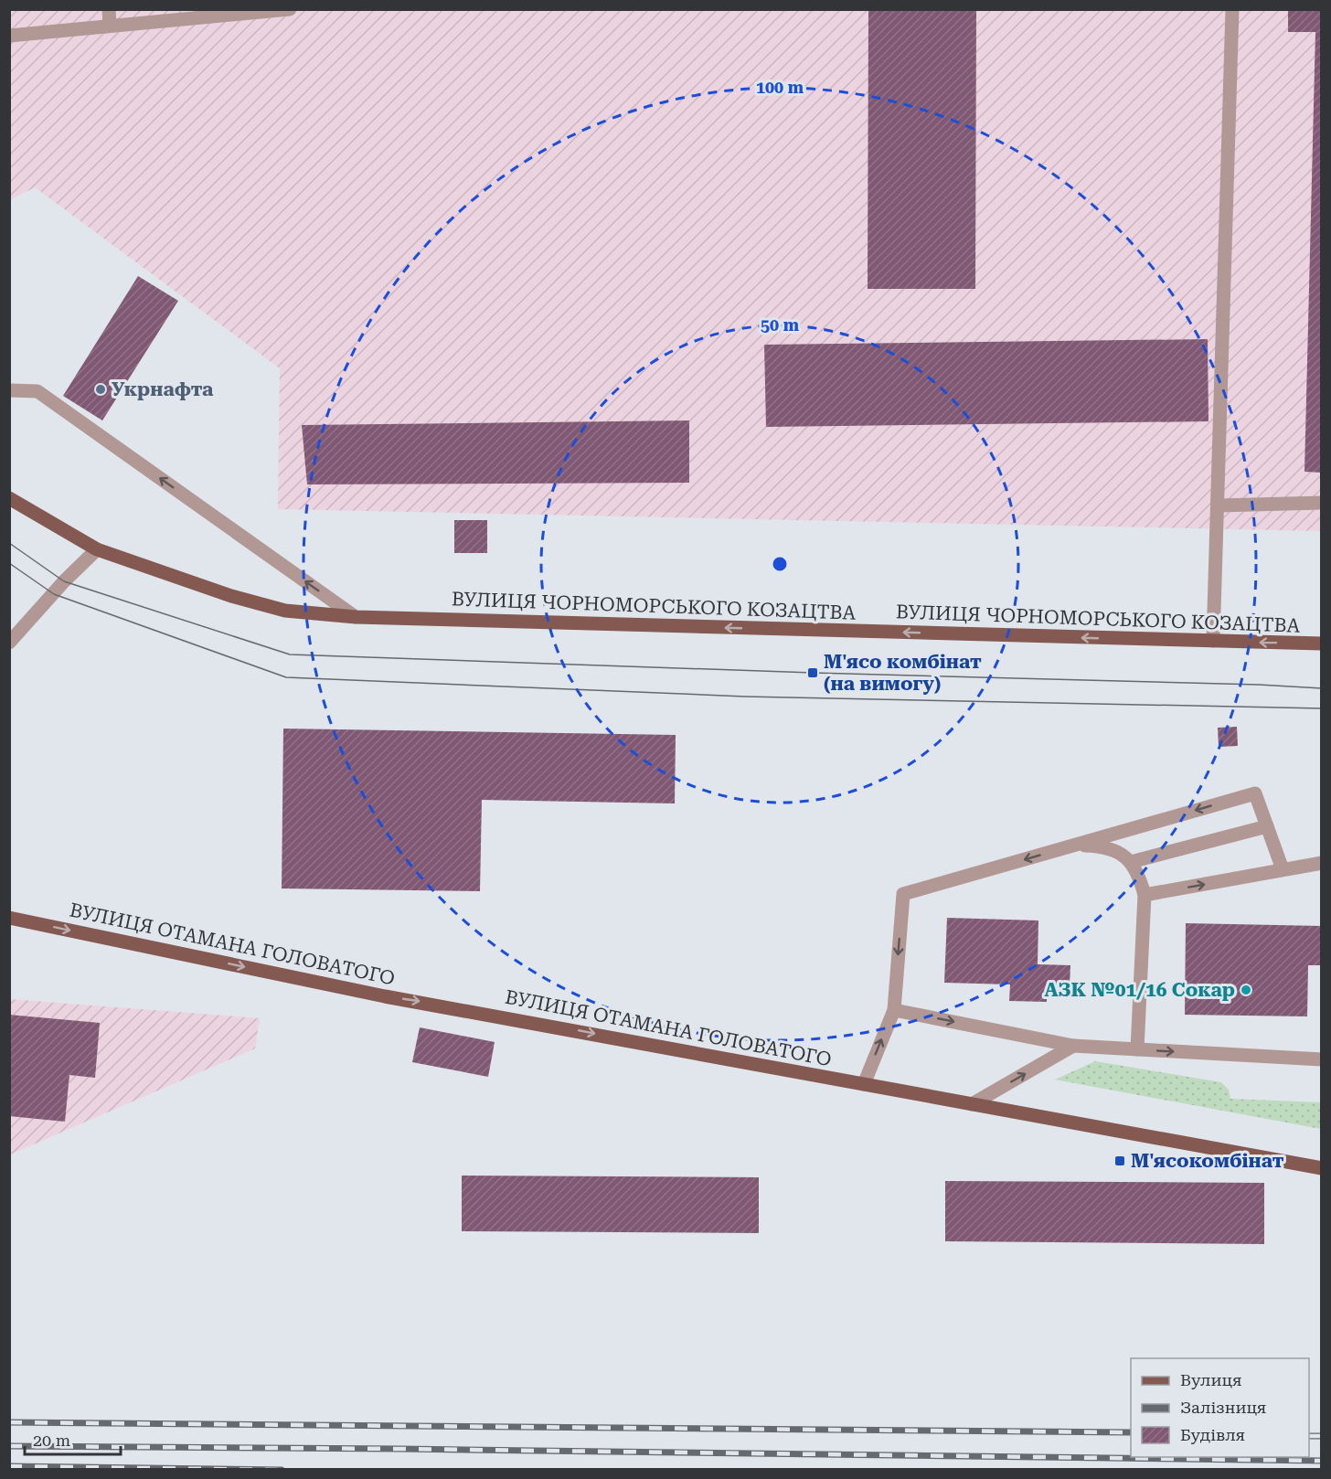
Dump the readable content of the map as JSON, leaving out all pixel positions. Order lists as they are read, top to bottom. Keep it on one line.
{"streets":{"main road":["ВУЛИЦЯ ЧОРНОМОРСЬКОГО КОЗАЦТВА","ВУЛИЦЯ ОТАМАНА ГОЛОВАТОГО"]},"one_way":["ВУЛИЦЯ ЧОРНОМОРСЬКОГО КОЗАЦТВА","ВУЛИЦЯ ОТАМАНА ГОЛОВАТОГО"],"places":{"other":["Укрнафта","АЗК №01/16 Сокар"],"transit":["М'ясо комбінат (на вимогу)","М'ясокомбінат"]},"legend":["Вулиця","Залізниця","Будівля"],"scale_bar":"20 m","rings":["100 m","50 m"]}
